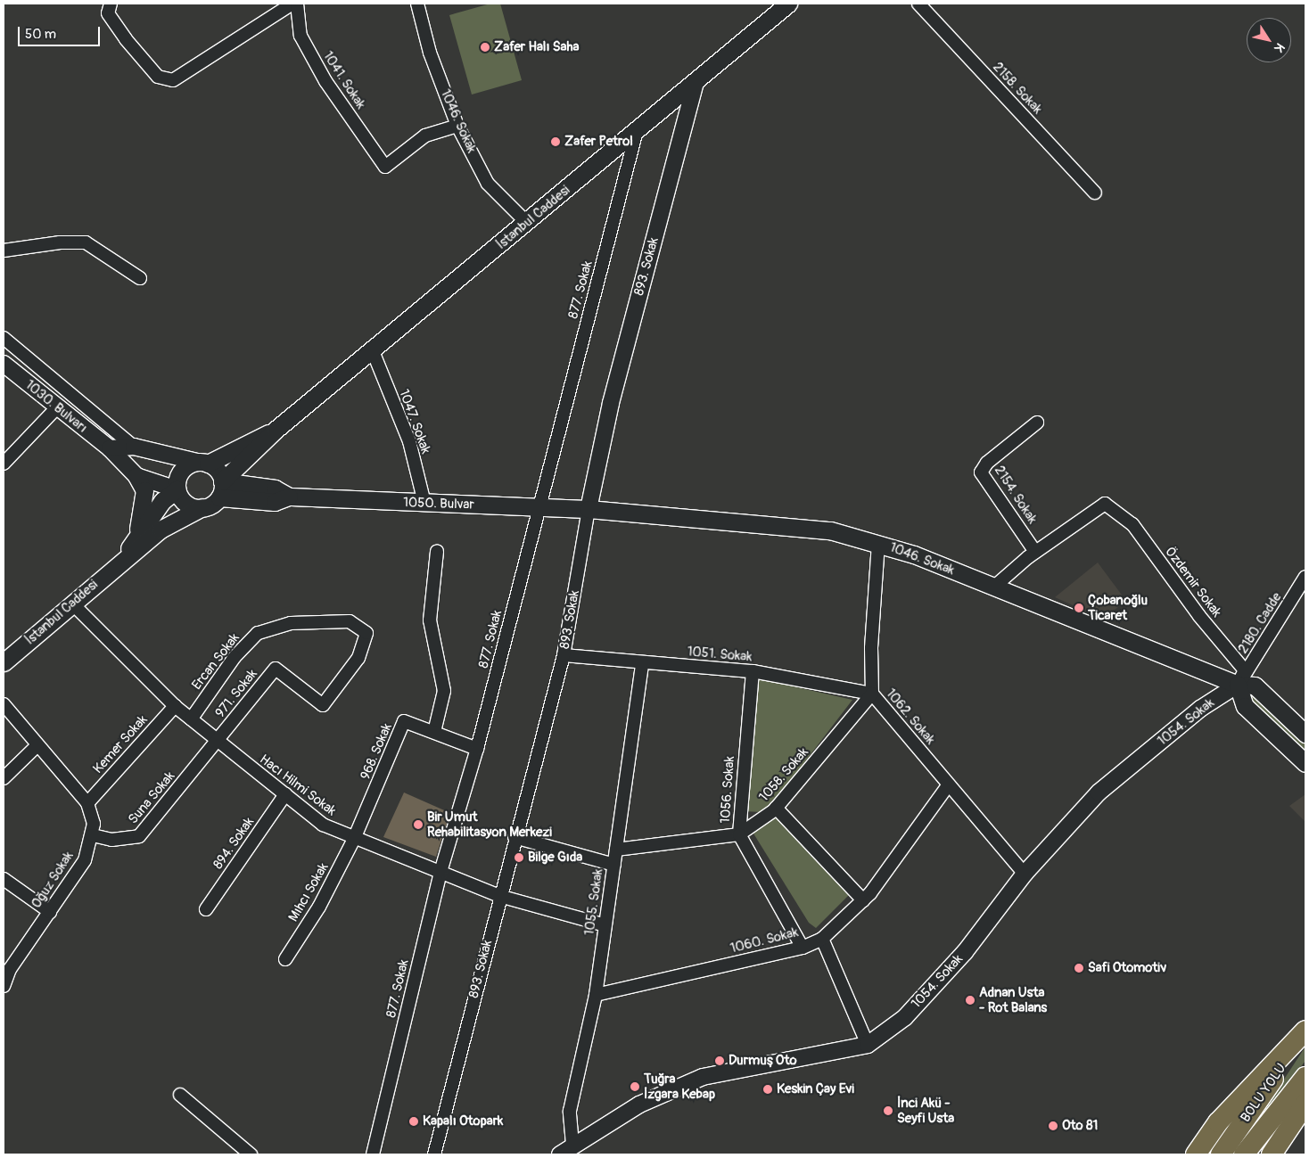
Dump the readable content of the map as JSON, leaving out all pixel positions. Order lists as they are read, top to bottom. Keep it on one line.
{"streets":{"highway":["BOLU YOLU"],"main road":["1046. Sokak","İstanbul Caddesi","1050. Bulvar"],"street":["1041. Sokak","2158. Sokak","893. Sokak","877. Sokak","1030. Bulvarı","1047. Sokak","2154. Sokak","Özdemir Sokak","2180. Cadde","1051. Sokak","Ercan Sokak","971. Sokak","1062. Sokak","1054. Sokak","Kemer Sokak","968. Sokak","1058. Sokak","Hacı Hilmi Sokak","1056. Sokak","Suna Sokak","894. Sokak","Oğuz Sokak","Mıhcı Sokak","1055. Sokak","1060. Sokak"]},"crossings":[["1041. Sokak","1046. Sokak"],["1046. Sokak","İstanbul Caddesi"],["1046. Sokak","893. Sokak"],["1046. Sokak","1050. Bulvar"],["1046. Sokak","Özdemir Sokak"],["1046. Sokak","2180. Cadde"],["1046. Sokak","1062. Sokak"],["1046. Sokak","1054. Sokak"],["İstanbul Caddesi","893. Sokak"],["İstanbul Caddesi","877. Sokak"],["İstanbul Caddesi","1030. Bulvarı"],["İstanbul Caddesi","1047. Sokak"],["İstanbul Caddesi","Hacı Hilmi Sokak"],["893. Sokak","1050. Bulvar"],["893. Sokak","1051. Sokak"],["893. Sokak","Hacı Hilmi Sokak"],["877. Sokak","1050. Bulvar"],["877. Sokak","968. Sokak"],["877. Sokak","Hacı Hilmi Sokak"],["1047. Sokak","1050. Bulvar"],["2154. Sokak","Özdemir Sokak"],["Özdemir Sokak","2180. Cadde"],["Özdemir Sokak","1054. Sokak"],["2180. Cadde","1054. Sokak"],["1051. Sokak","1062. Sokak"],["1051. Sokak","1058. Sokak"],["1051. Sokak","1056. Sokak"],["1051. Sokak","1055. Sokak"],["Ercan Sokak","971. Sokak"],["Ercan Sokak","Hacı Hilmi Sokak"],["971. Sokak","Hacı Hilmi Sokak"],["971. Sokak","Suna Sokak"],["1062. Sokak","1054. Sokak"],["1062. Sokak","1058. Sokak"],["1062. Sokak","1060. Sokak"],["1054. Sokak","1055. Sokak"],["Kemer Sokak","Hacı Hilmi Sokak"],["Kemer Sokak","Oğuz Sokak"],["968. Sokak","Hacı Hilmi Sokak"],["968. Sokak","Mıhcı Sokak"],["1058. Sokak","1056. Sokak"],["1058. Sokak","1055. Sokak"],["Hacı Hilmi Sokak","Suna Sokak"],["Hacı Hilmi Sokak","894. Sokak"],["Hacı Hilmi Sokak","Mıhcı Sokak"],["Hacı Hilmi Sokak","1055. Sokak"],["1056. Sokak","1060. Sokak"],["Suna Sokak","Oğuz Sokak"],["1055. Sokak","1060. Sokak"]],"places":["Zafer Halı Saha","Zafer Petrol","Çobanoğlu Ticaret","Bir Umut Rehabilitasyon Merkezi","Bilge Gıda","Safi Otomotiv","Adnan Usta - Rot Balans","Durmuş Oto","Tuğra İzgara Kebap","Keskin Çay Evi","İnci Akü - Seyfi Usta","Kapalı Otopark","Oto 81"],"scale_bar":"50 m","north":"bottom right"}
